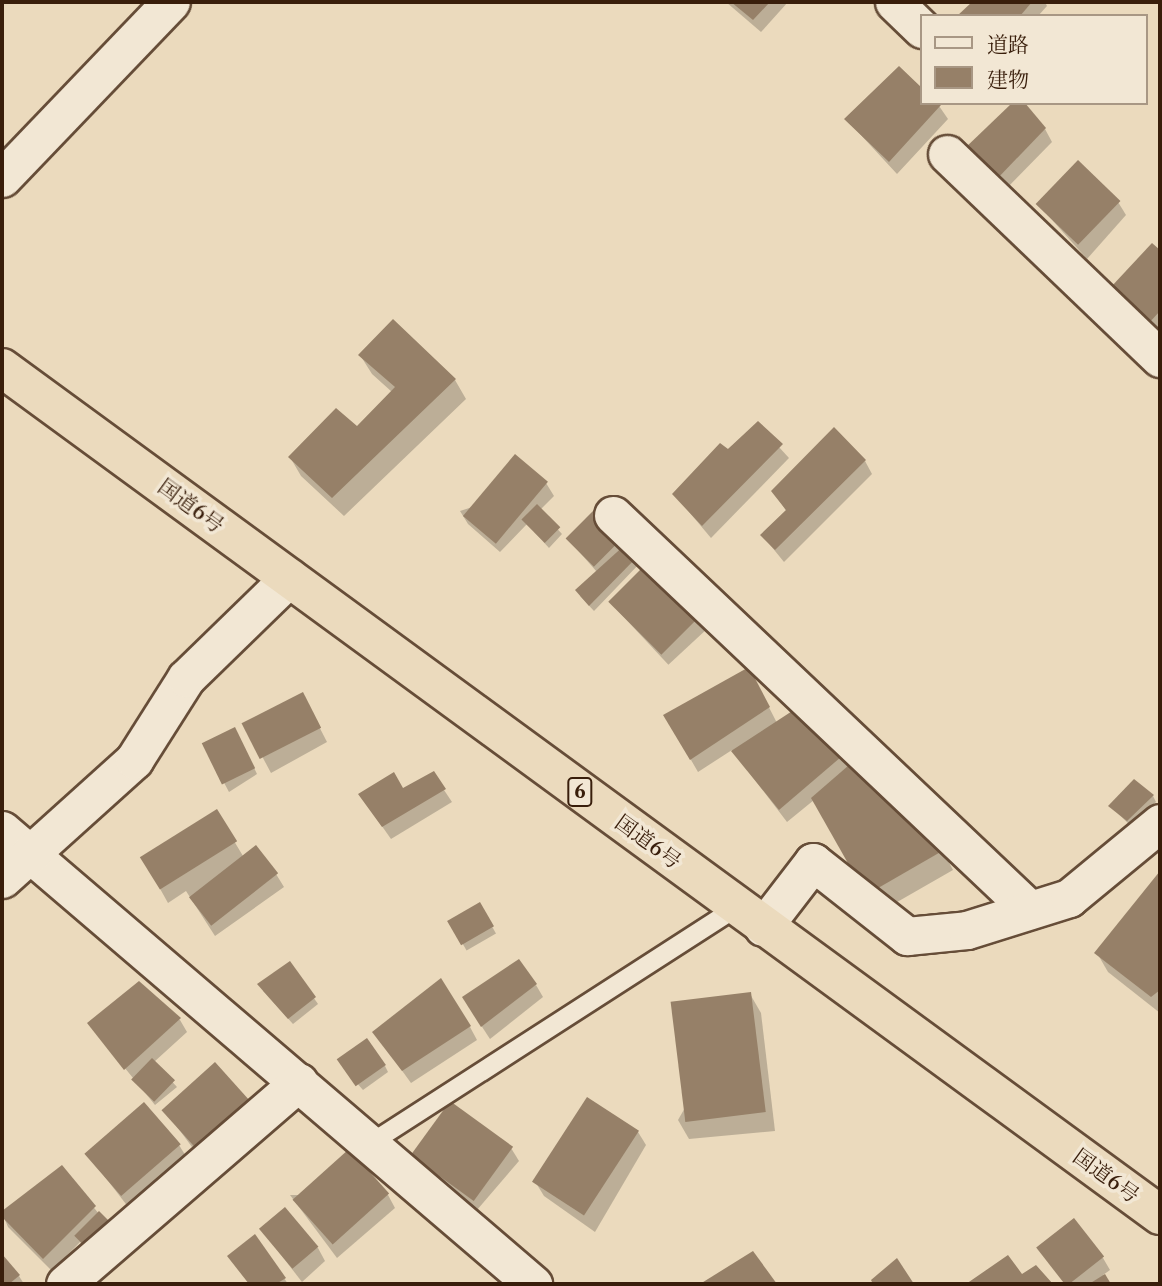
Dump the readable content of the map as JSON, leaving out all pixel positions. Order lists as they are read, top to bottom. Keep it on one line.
{"streets":{"highway":["国道6号","6"]},"legend":["道路","建物"]}
